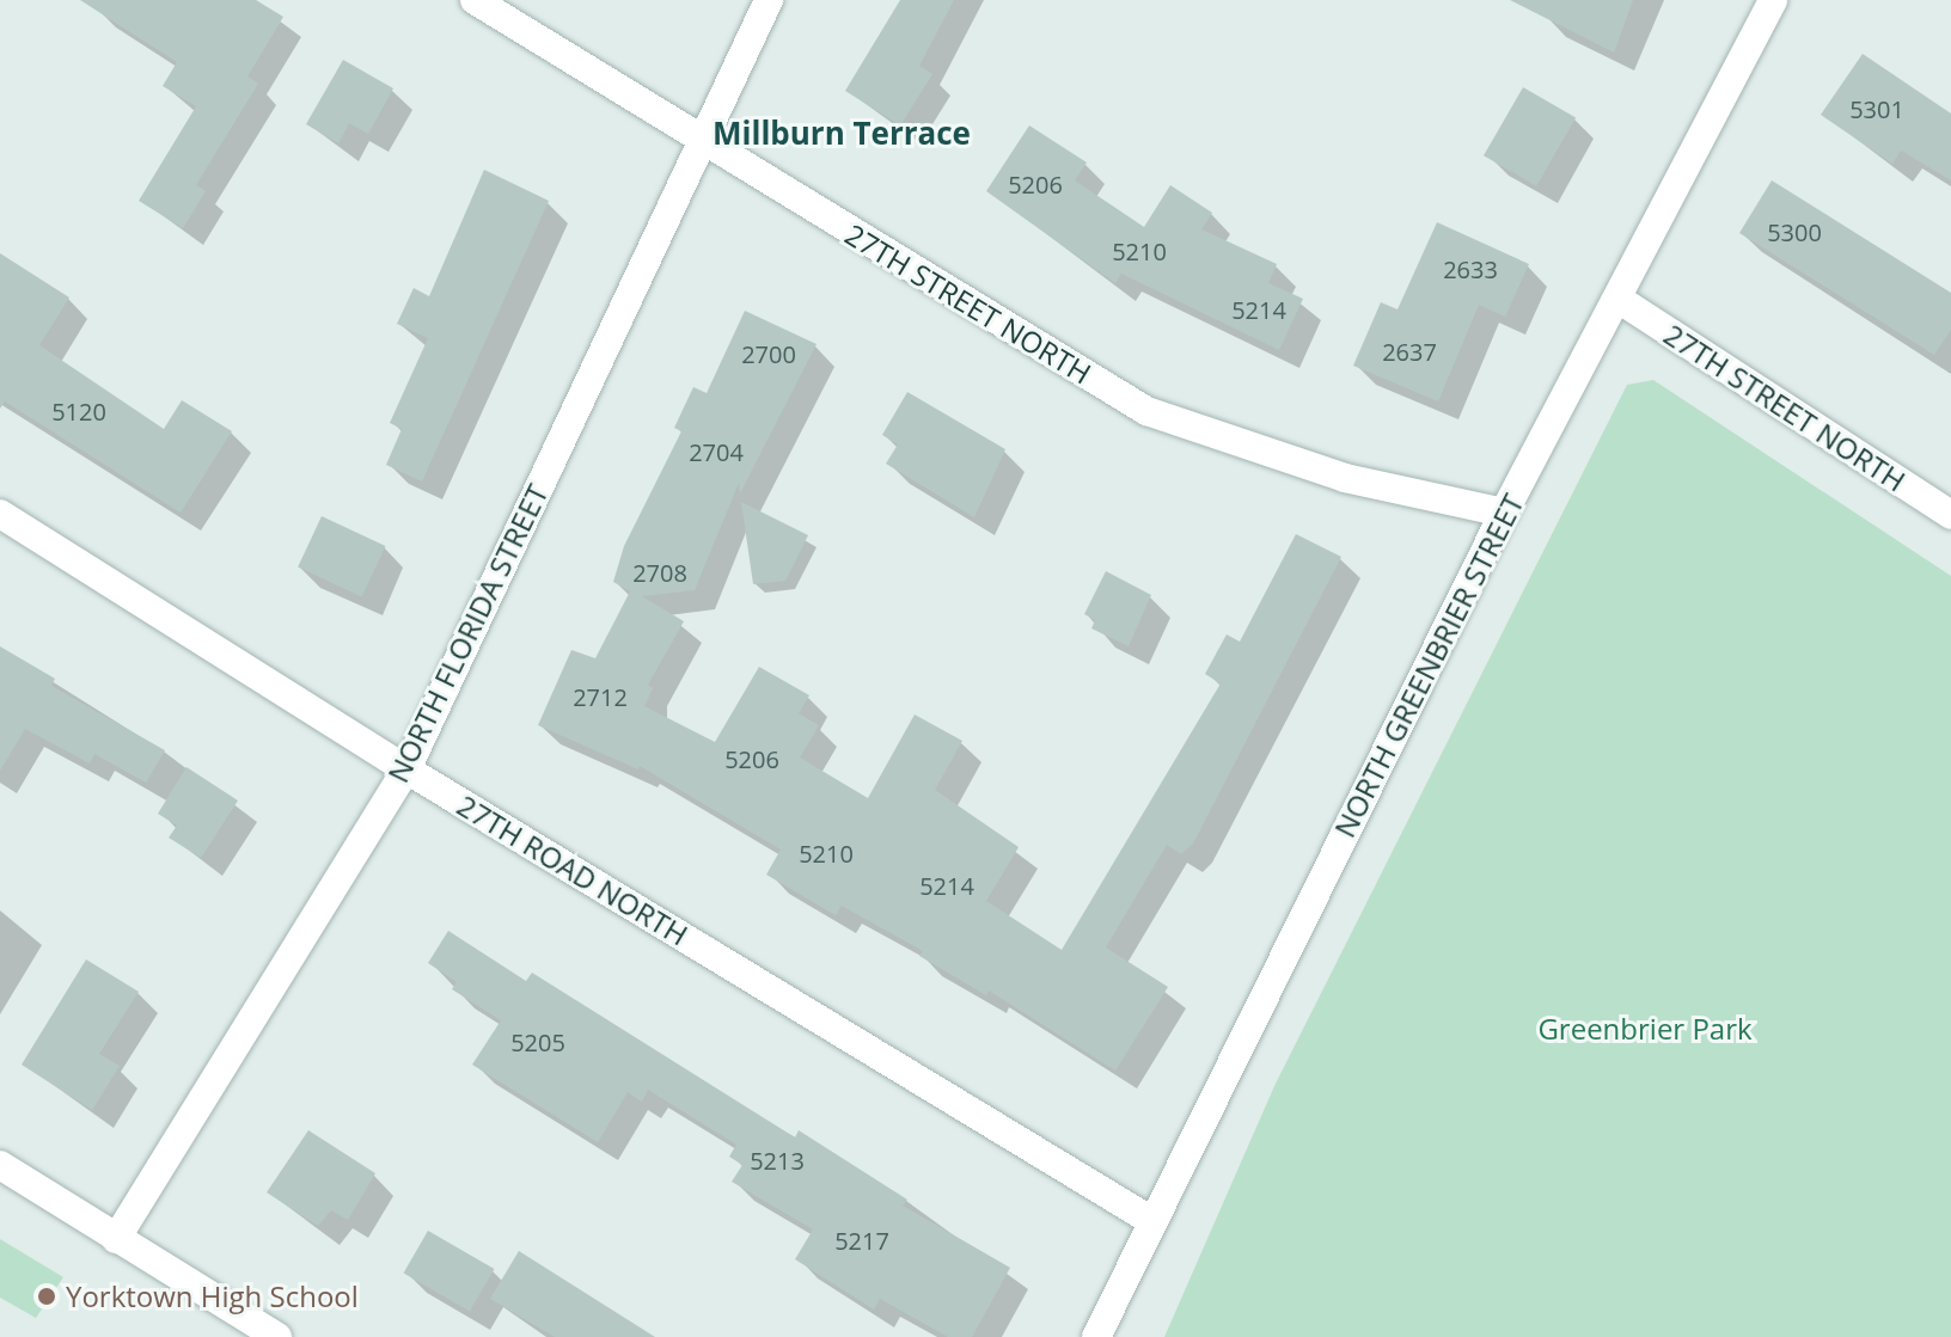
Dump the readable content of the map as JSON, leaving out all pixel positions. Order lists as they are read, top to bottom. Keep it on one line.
{"streets":{"street":["27TH STREET NORTH","NORTH FLORIDA STREET","NORTH GREENBRIER STREET","27TH ROAD NORTH"]},"crossings":[["27TH STREET NORTH","NORTH FLORIDA STREET"],["27TH STREET NORTH","NORTH GREENBRIER STREET"],["NORTH FLORIDA STREET","27TH ROAD NORTH"],["NORTH GREENBRIER STREET","27TH ROAD NORTH"]],"districts":["Millburn Terrace"],"parks":["Greenbrier Park"],"places":["Yorktown High School"],"house_numbers":["5301","5206","5300","5210","2633","5214","2637","2700","5120","2704","2708","2712","5206","5210","5214","5205","5213","5217"]}
